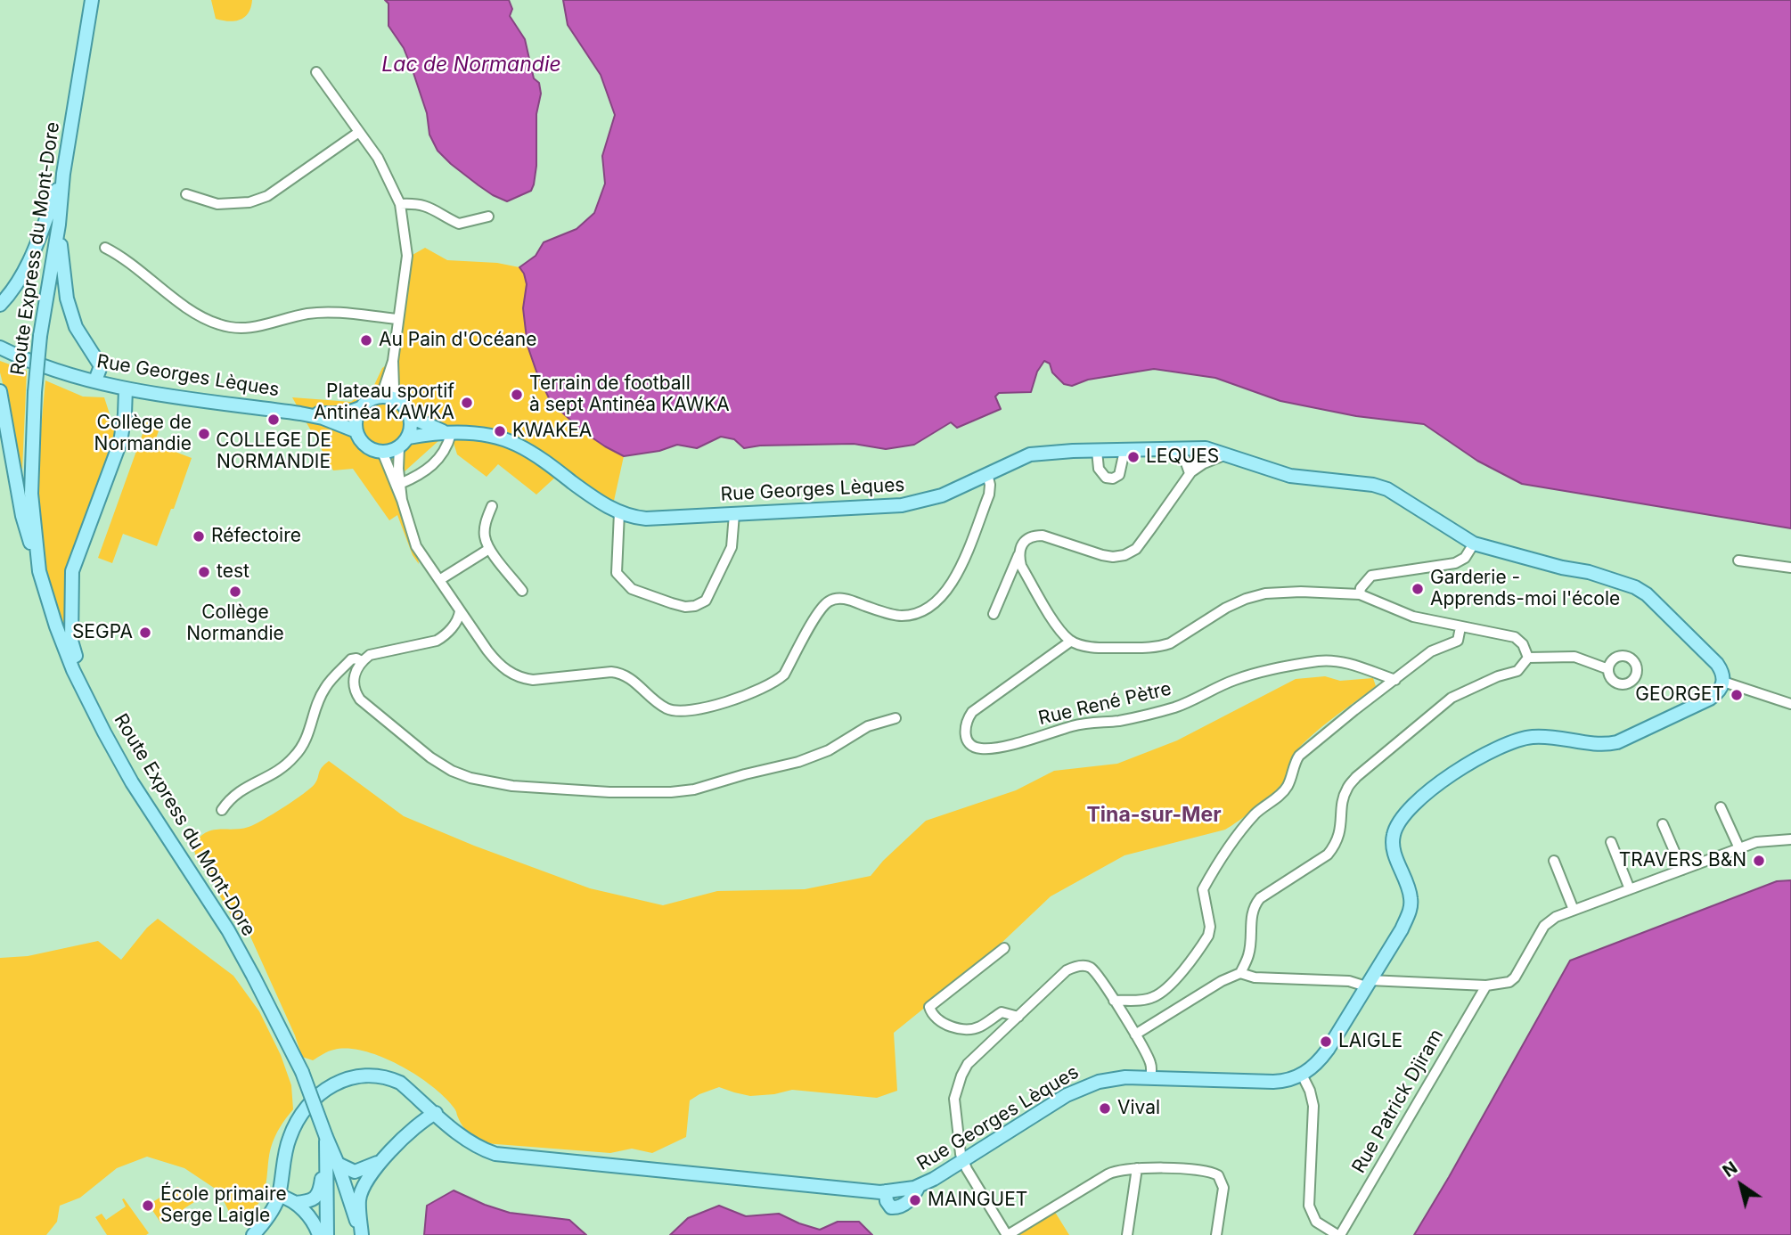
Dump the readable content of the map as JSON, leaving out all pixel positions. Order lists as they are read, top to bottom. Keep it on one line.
{"streets":{"main road":["Route Express du Mont-Dore","Rue Georges Lèques"],"street":["Rue René Pètre","Rue Patrick Djiram"]},"districts":["Tina-sur-Mer"],"water":["Lac de Normandie"],"places":["Au Pain d'Océane","Terrain de football à sept Antinéa KAWKA","Plateau sportif Antinéa KAWKA","COLLEGE DE NORMANDIE","KWAKEA","Collège de Normandie","LEQUES","Réfectoire","test","Garderie - Apprends-moi l'école","Collège Normandie","SEGPA","GEORGET","TRAVERS B&N","LAIGLE","Vival","MAINGUET","École primaire Serge Laigle"],"north":"top left"}
